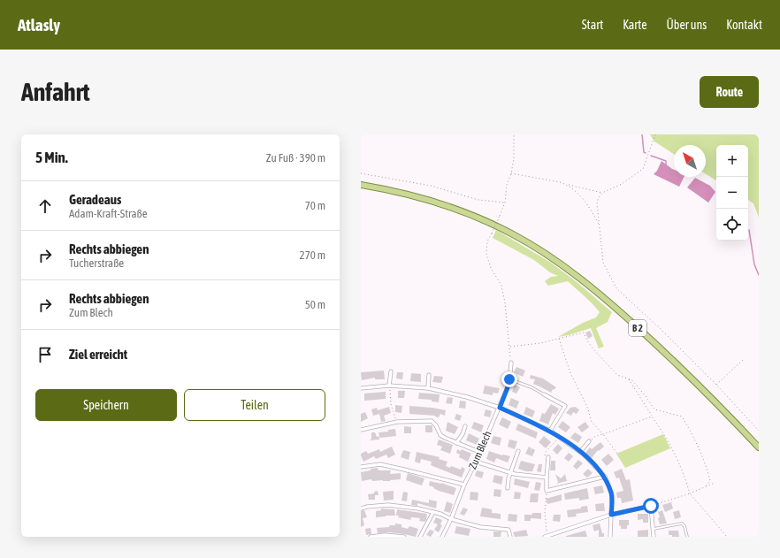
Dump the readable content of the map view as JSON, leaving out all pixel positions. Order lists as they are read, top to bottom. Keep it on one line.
{"streets":{"main road":["B 2"],"street":["Zum Blech"]},"north":"top left","page":{"header":"Atlasly","nav":["Start","Karte","Über uns","Kontakt"],"buttons":["Route",["Speichern","Teilen"]],"title":"Anfahrt","heading":["5 Min.","Zu Fuß · 390 m"],"map_buttons":["+","−"],"list":[["Geradeaus","Adam-Kraft-Straße","70 m"],["Rechts abbiegen","Tucherstraße","270 m"],["Rechts abbiegen","Zum Blech","50 m"],"Ziel erreicht"]}}
